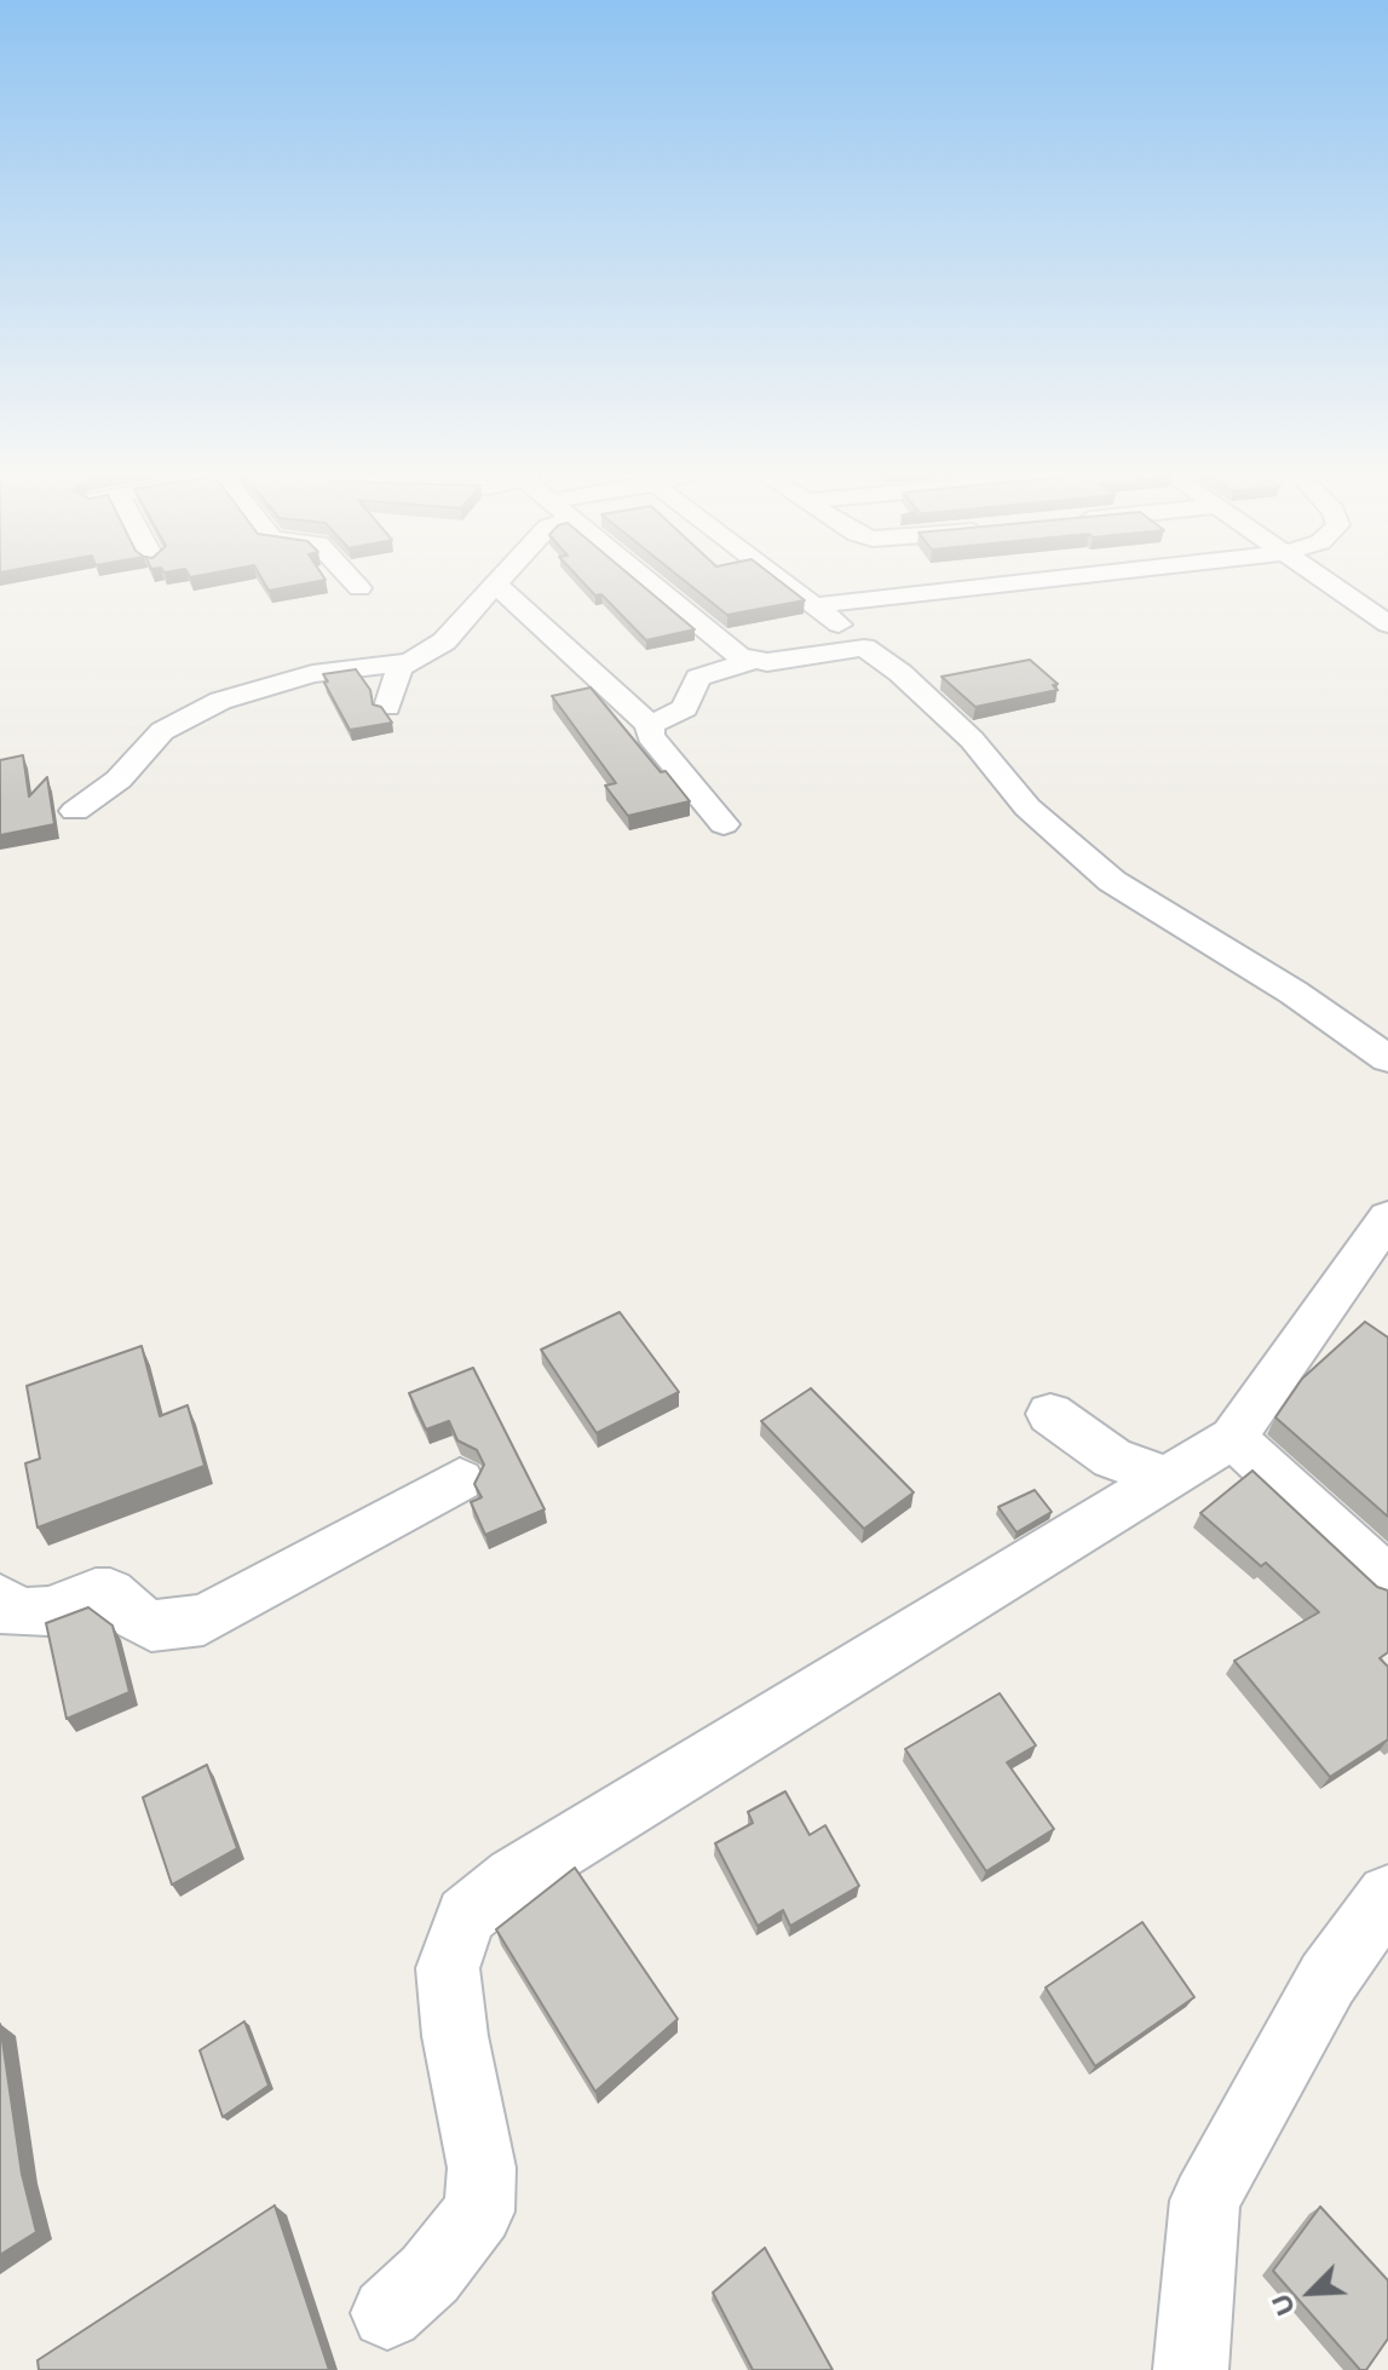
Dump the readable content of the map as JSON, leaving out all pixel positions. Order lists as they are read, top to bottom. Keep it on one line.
{"north":"bottom left"}
